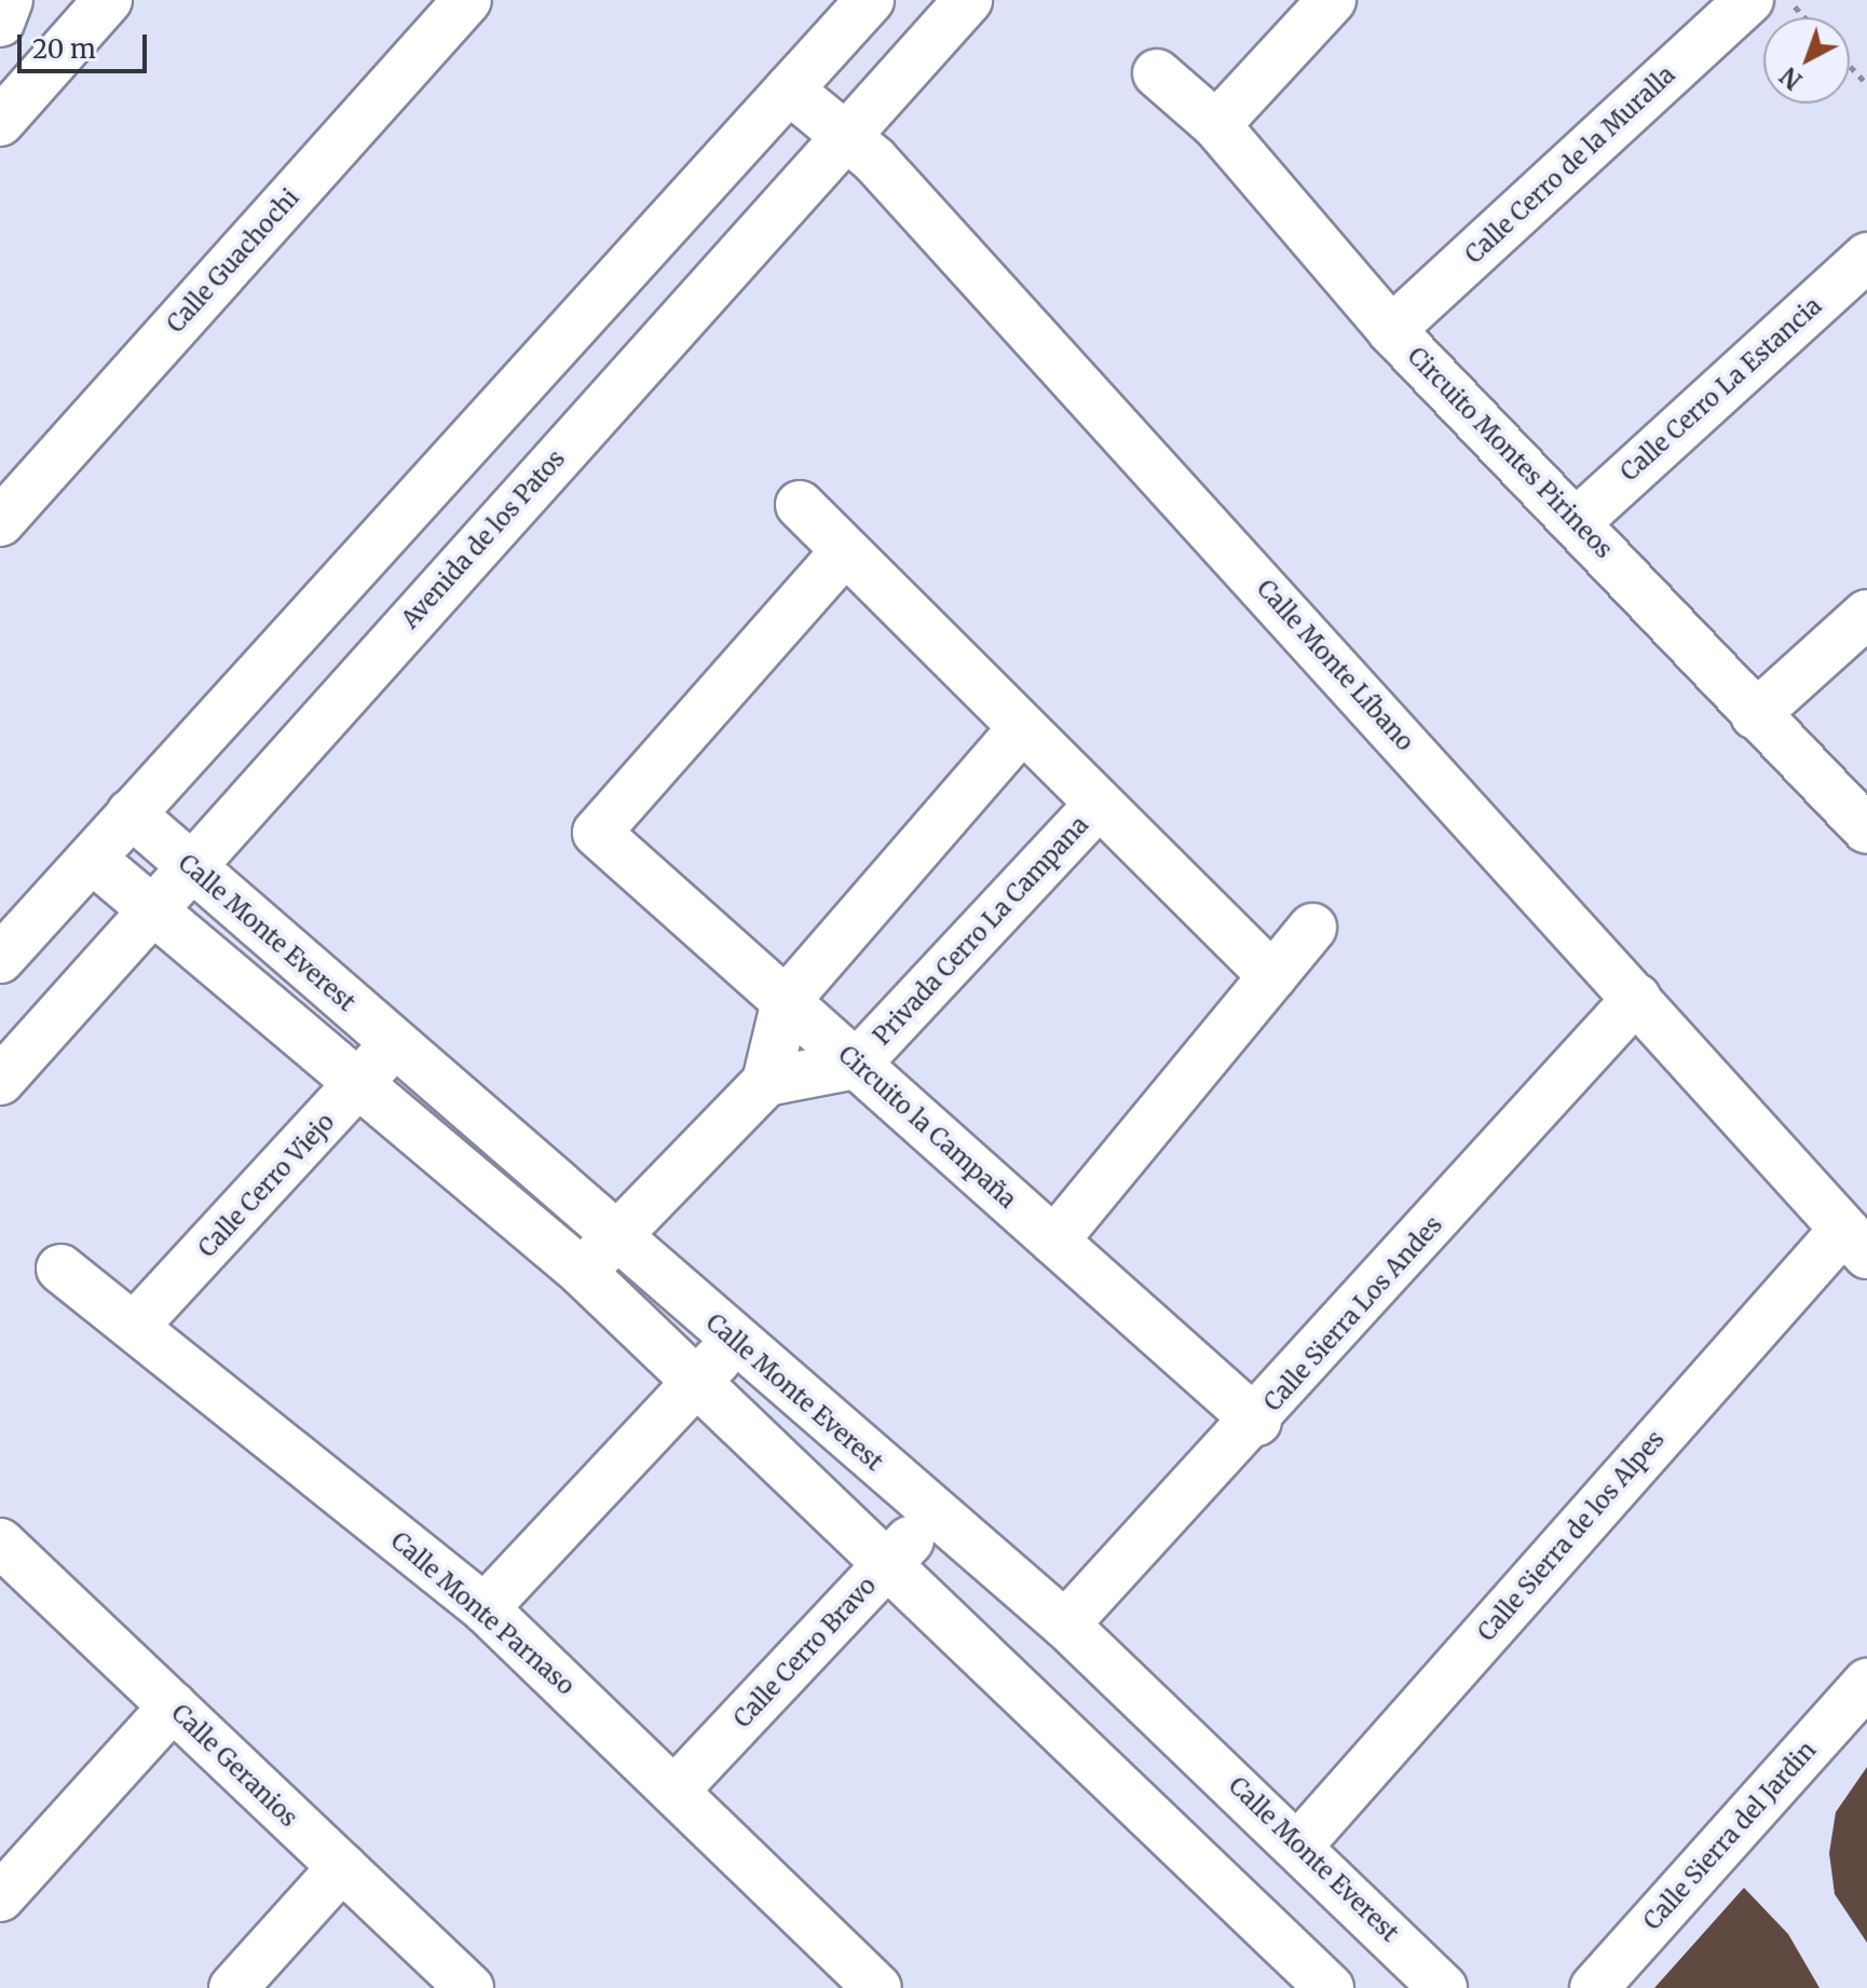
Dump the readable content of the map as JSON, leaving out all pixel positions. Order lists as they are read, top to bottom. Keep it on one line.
{"streets":{"street":["Calle Cerro de la Muralla","Calle Guachochi","Calle Cerro La Estancia","Circuito Montes Pirineos","Avenida de los Patos","Calle Monte Líbano","Privada Cerro La Campana","Calle Monte Everest","Circuito la Campaña","Calle Cerro Viejo","Calle Sierra Los Andes","Calle Sierra de los Alpes","Calle Monte Parnaso","Calle Cerro Bravo","Calle Geranios","Calle Sierra del Jardin"]},"crossings":[["Calle Cerro de la Muralla","Circuito Montes Pirineos"],["Calle Cerro La Estancia","Circuito Montes Pirineos"],["Avenida de los Patos","Calle Monte Líbano"],["Avenida de los Patos","Calle Monte Everest"],["Calle Monte Líbano","Calle Sierra Los Andes"],["Calle Monte Líbano","Calle Sierra de los Alpes"],["Privada Cerro La Campana","Circuito la Campaña"],["Calle Monte Everest","Calle Cerro Viejo"],["Calle Monte Everest","Calle Sierra Los Andes"],["Calle Monte Everest","Calle Sierra de los Alpes"],["Calle Monte Everest","Calle Cerro Bravo"],["Circuito la Campaña","Calle Sierra Los Andes"],["Calle Cerro Viejo","Calle Monte Parnaso"],["Calle Monte Parnaso","Calle Cerro Bravo"]],"scale_bar":"20 m","north":"bottom left"}
